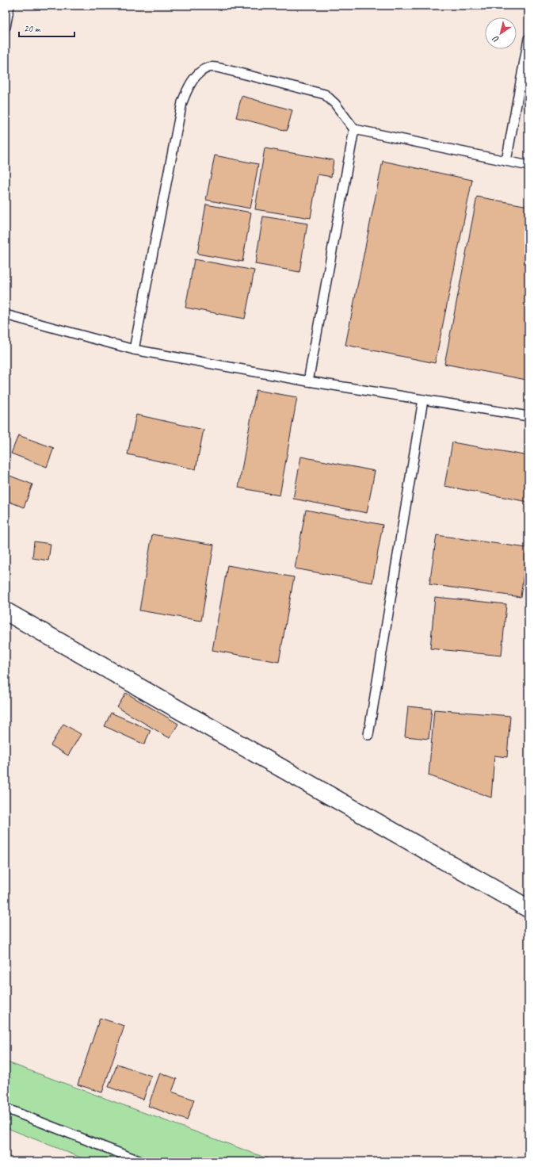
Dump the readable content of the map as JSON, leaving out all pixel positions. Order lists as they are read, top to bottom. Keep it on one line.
{"scale_bar":"20 m","north":"bottom left"}
